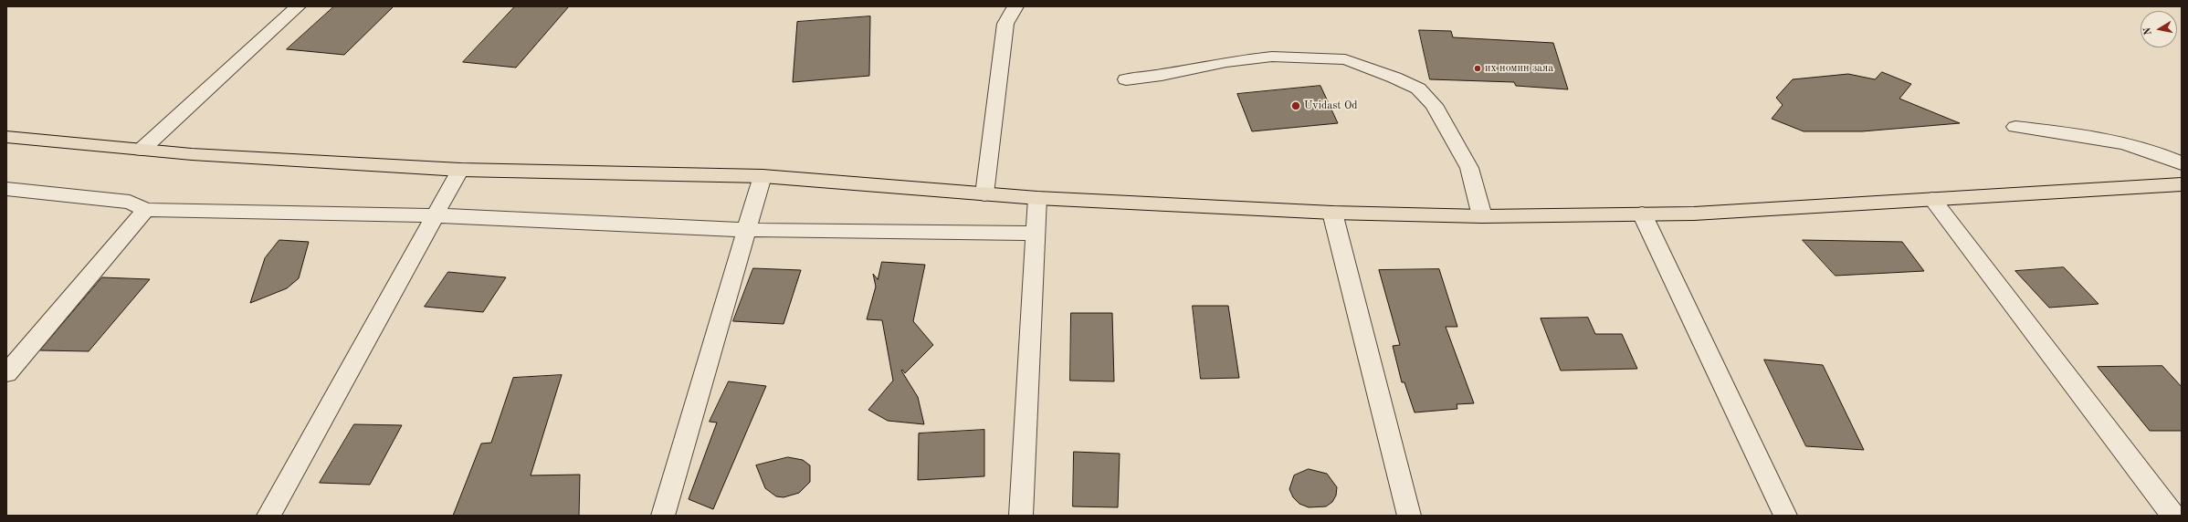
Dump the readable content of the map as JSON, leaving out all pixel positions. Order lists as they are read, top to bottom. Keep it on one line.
{"places":["их номин заяа","Uvidast Od"],"north":"left"}
